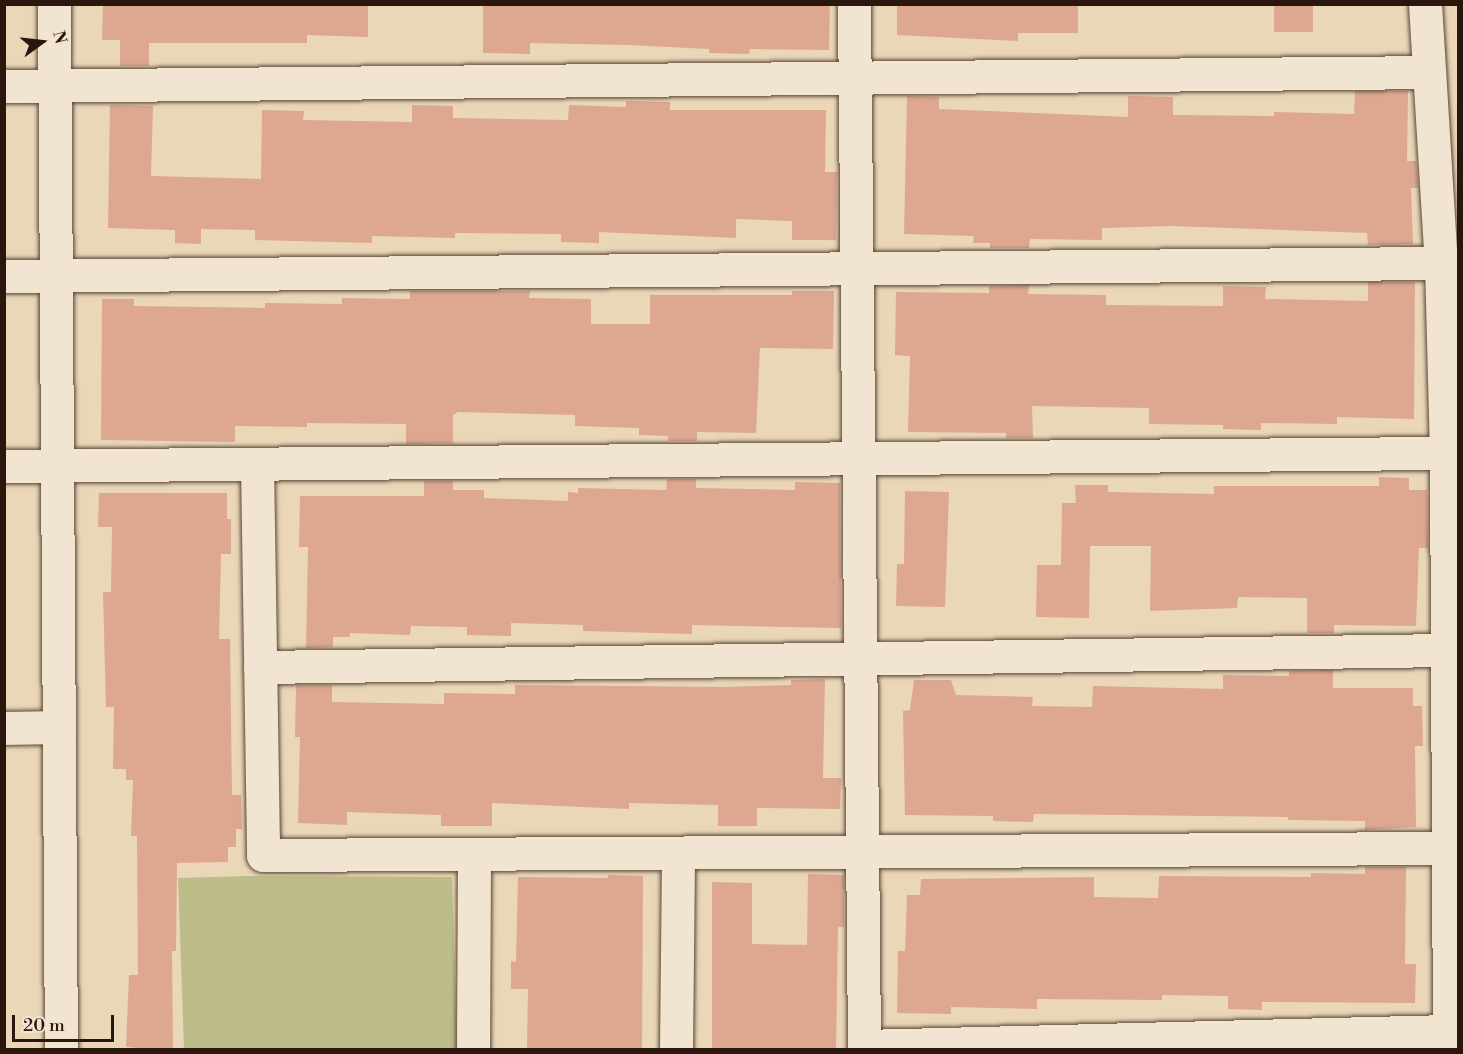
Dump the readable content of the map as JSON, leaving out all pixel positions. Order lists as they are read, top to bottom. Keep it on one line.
{"scale_bar":"20 m","north":"right"}
